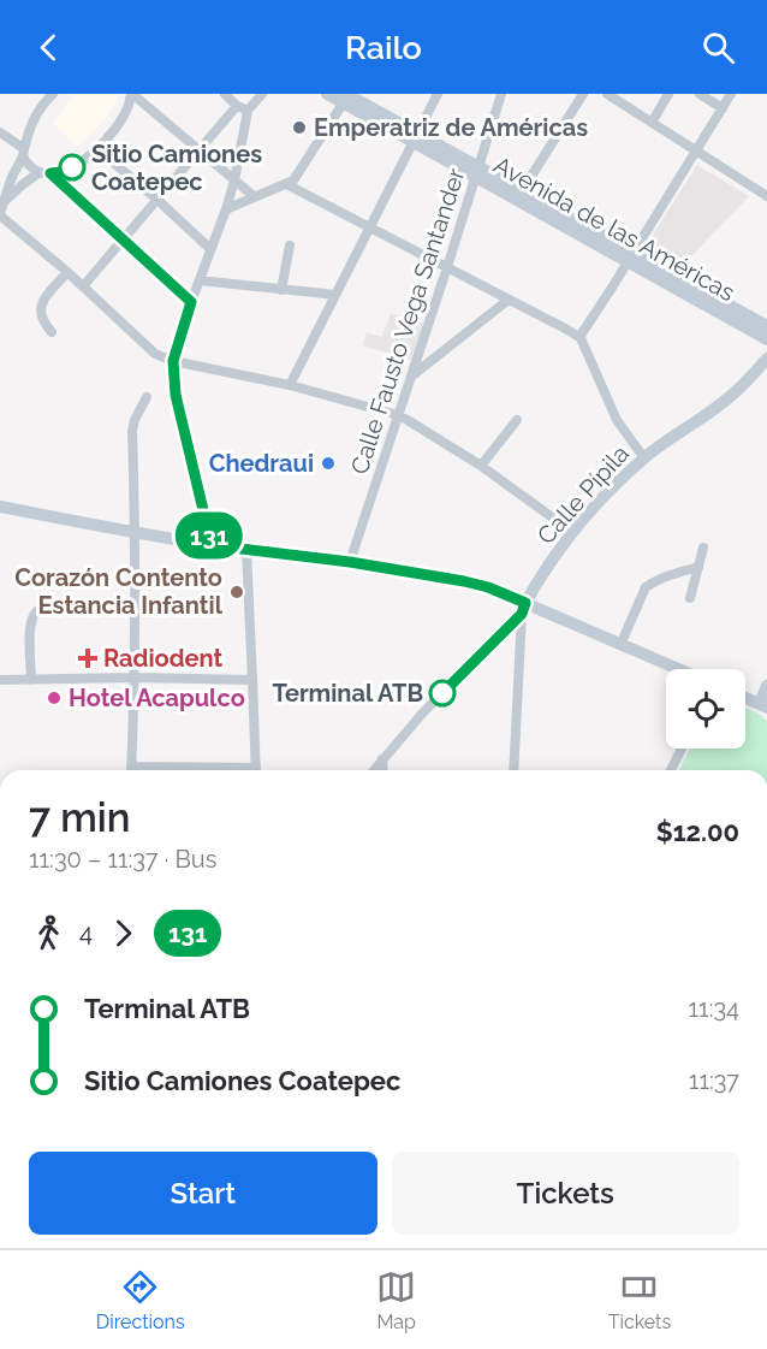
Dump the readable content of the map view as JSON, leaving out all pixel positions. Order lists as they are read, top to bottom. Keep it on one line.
{"streets":{"main road":["Avenida de las Américas","Calle Pípila"],"street":["Calle Fausto Vega Santander"]},"crossings":[["Avenida de las Américas","Calle Fausto Vega Santander"]],"places":{"other":["Emperatriz de Américas","Sitio Camiones Coatepec","Chedraui","Corazón Contento Estancia Infantil","Terminal ATB","Hotel Acapulco"],"health":["Radiodent"]},"lines":["bus line 131"],"page":{"header":"Railo","on_map":"131","heading":["7 min","11:30 – 11:37 · Bus","$12.00"],"legs":["4","131"],"list":[{"name":"Terminal ATB","value":"11:34"},{"name":"Sitio Camiones Coatepec","value":"11:37"}],"buttons":["Start","Tickets"],"tabs":["Directions","Map","Tickets"]}}
